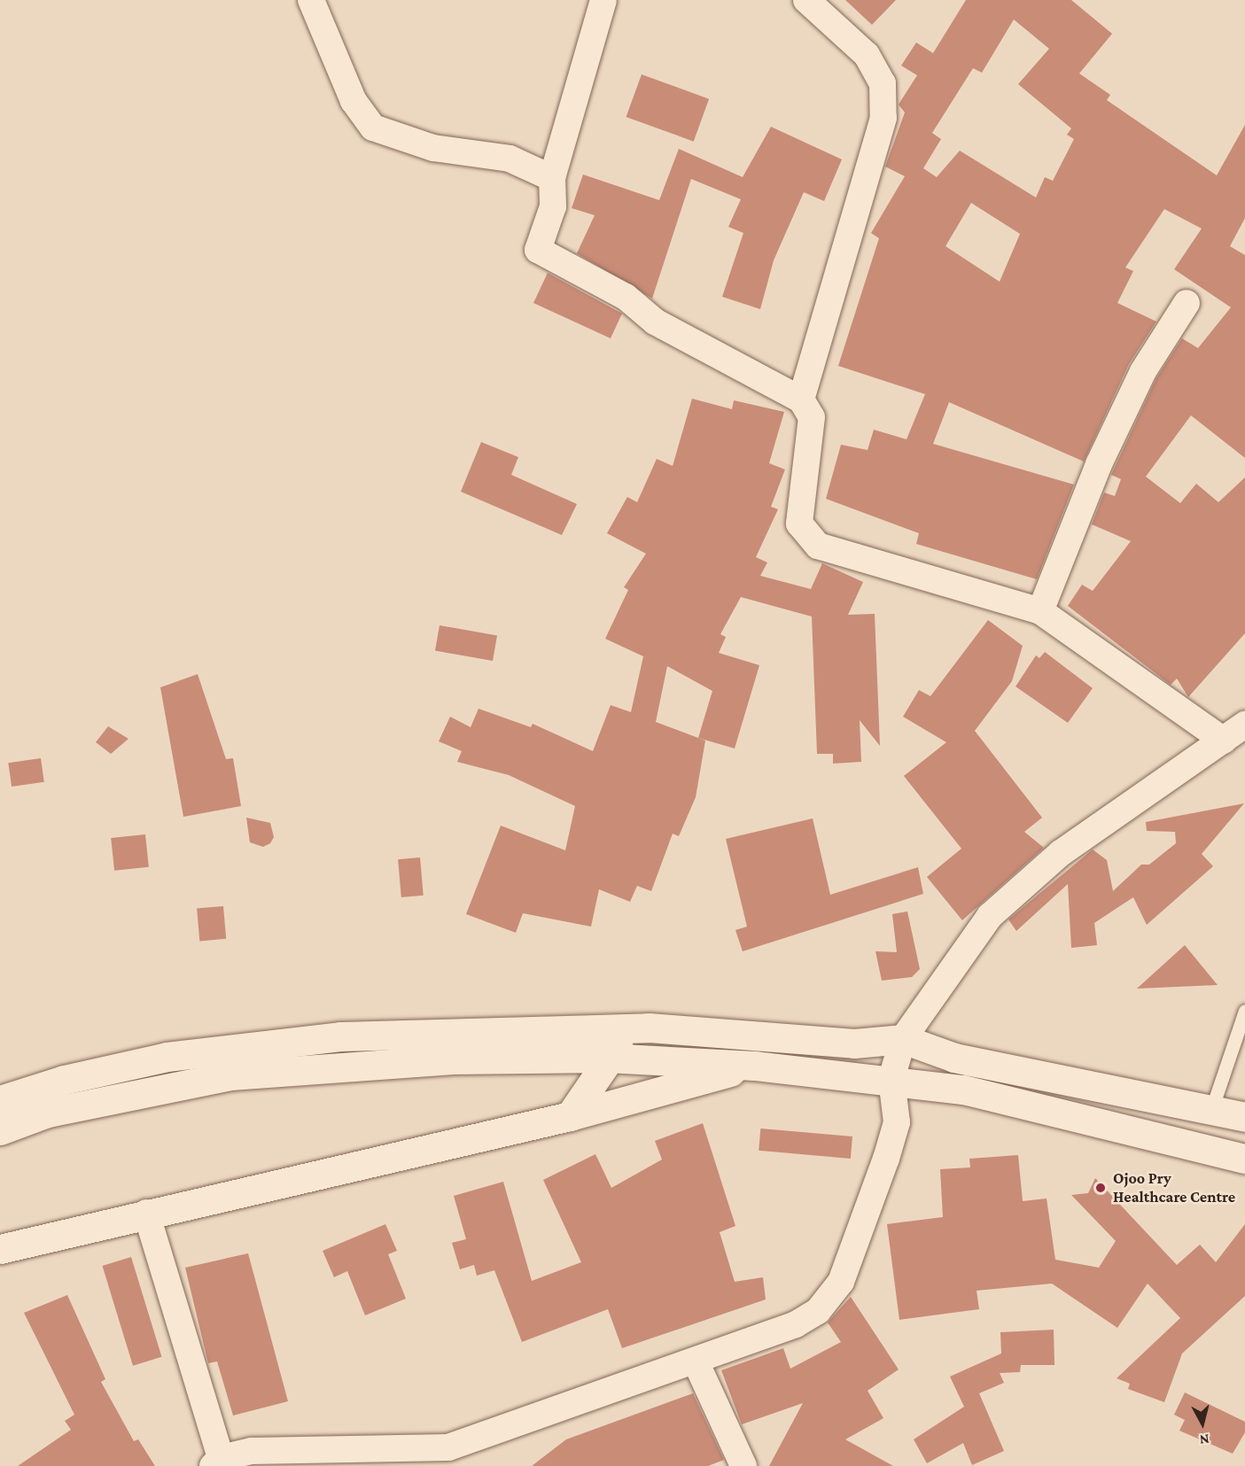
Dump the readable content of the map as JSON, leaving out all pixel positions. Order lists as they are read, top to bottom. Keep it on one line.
{"places":["Ojoo Pry Healthcare Centre"],"north":"bottom"}
